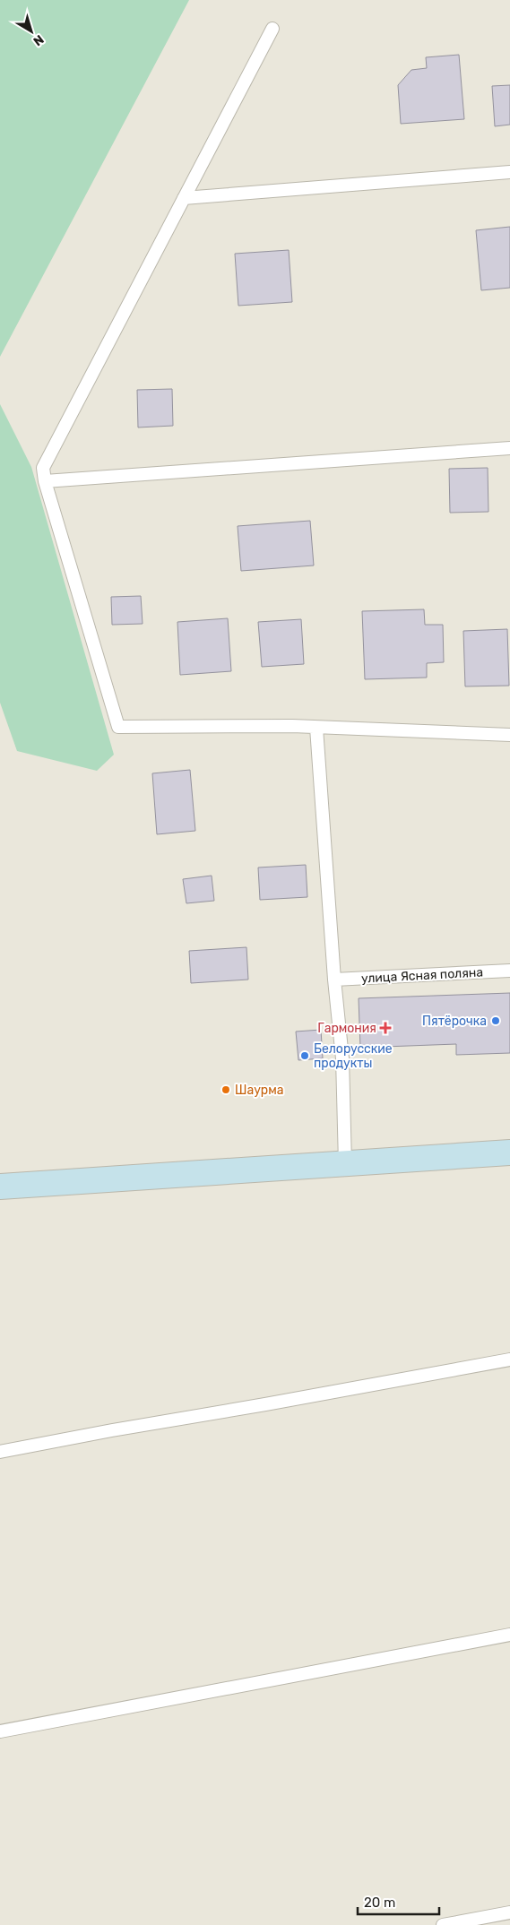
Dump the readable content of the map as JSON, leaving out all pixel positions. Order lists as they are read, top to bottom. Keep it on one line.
{"streets":{"lane":["улица Ясная поляна"]},"places":{"other":["Пятёрочка","Белорусские продукты","Шаурма"],"health":["Гармония"]},"scale_bar":"20 m","north":"bottom right"}
